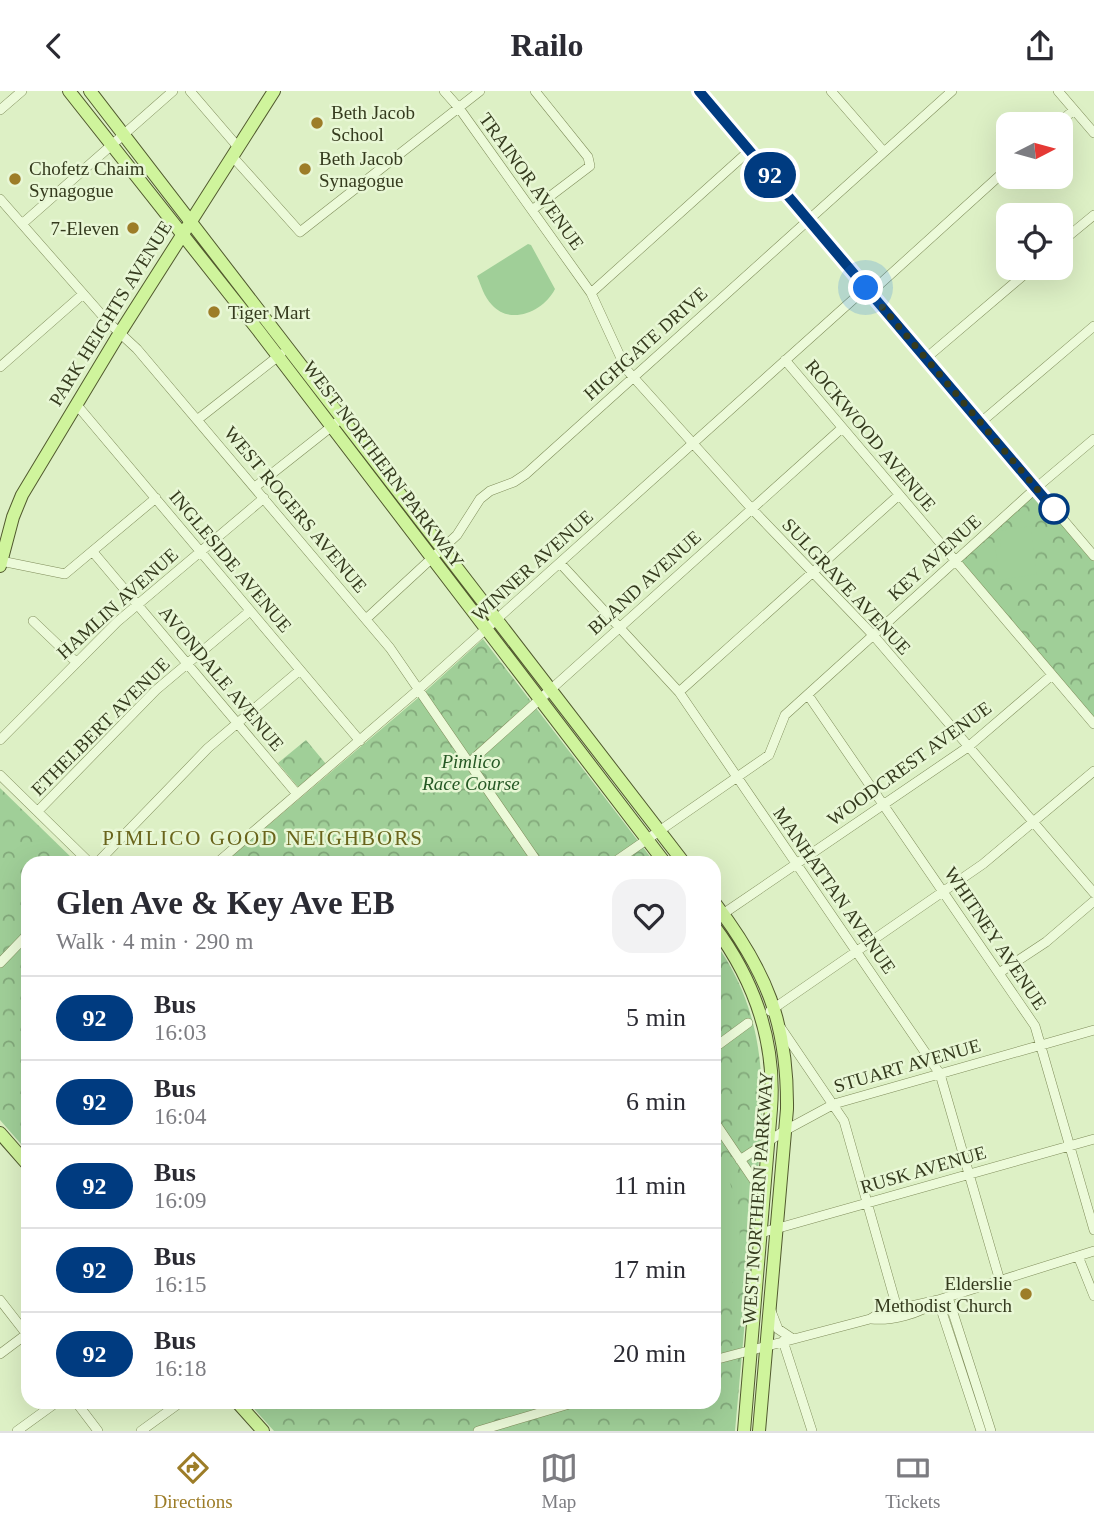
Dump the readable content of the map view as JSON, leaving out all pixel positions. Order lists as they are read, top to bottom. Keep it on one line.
{"streets":{"main road":["PARK HEIGHTS AVENUE","WEST NORTHERN PARKWAY"],"street":["TRAINOR AVENUE","HIGHGATE DRIVE","ROCKWOOD AVENUE","WEST ROGERS AVENUE","KEY AVENUE","INGLESIDE AVENUE","WINNER AVENUE","BLAND AVENUE","SULGRAVE AVENUE","HAMLIN AVENUE","AVONDALE AVENUE","ETHELBERT AVENUE","WOODCREST AVENUE","MANHATTAN AVENUE","WHITNEY AVENUE","STUART AVENUE","RUSK AVENUE"]},"crossings":[["TRAINOR AVENUE","SULGRAVE AVENUE"],["PARK HEIGHTS AVENUE","WEST NORTHERN PARKWAY"],["PARK HEIGHTS AVENUE","WEST ROGERS AVENUE"],["PARK HEIGHTS AVENUE","INGLESIDE AVENUE"],["HIGHGATE DRIVE","WEST NORTHERN PARKWAY"],["HIGHGATE DRIVE","WEST ROGERS AVENUE"],["HIGHGATE DRIVE","SULGRAVE AVENUE"],["ROCKWOOD AVENUE","KEY AVENUE"],["ROCKWOOD AVENUE","WINNER AVENUE"],["ROCKWOOD AVENUE","BLAND AVENUE"],["ROCKWOOD AVENUE","WOODCREST AVENUE"],["WEST NORTHERN PARKWAY","KEY AVENUE"],["WEST NORTHERN PARKWAY","WINNER AVENUE"],["WEST NORTHERN PARKWAY","BLAND AVENUE"],["WEST NORTHERN PARKWAY","STUART AVENUE"],["WEST NORTHERN PARKWAY","RUSK AVENUE"],["WEST ROGERS AVENUE","WINNER AVENUE"],["WEST ROGERS AVENUE","BLAND AVENUE"],["WEST ROGERS AVENUE","HAMLIN AVENUE"],["KEY AVENUE","SULGRAVE AVENUE"],["KEY AVENUE","MANHATTAN AVENUE"],["KEY AVENUE","WHITNEY AVENUE"],["INGLESIDE AVENUE","WINNER AVENUE"],["INGLESIDE AVENUE","HAMLIN AVENUE"],["INGLESIDE AVENUE","ETHELBERT AVENUE"],["WINNER AVENUE","SULGRAVE AVENUE"],["WINNER AVENUE","AVONDALE AVENUE"],["WINNER AVENUE","MANHATTAN AVENUE"],["BLAND AVENUE","SULGRAVE AVENUE"],["BLAND AVENUE","MANHATTAN AVENUE"],["SULGRAVE AVENUE","WOODCREST AVENUE"],["HAMLIN AVENUE","AVONDALE AVENUE"],["AVONDALE AVENUE","ETHELBERT AVENUE"],["WOODCREST AVENUE","MANHATTAN AVENUE"],["WOODCREST AVENUE","WHITNEY AVENUE"],["MANHATTAN AVENUE","STUART AVENUE"],["MANHATTAN AVENUE","RUSK AVENUE"],["WHITNEY AVENUE","STUART AVENUE"],["WHITNEY AVENUE","RUSK AVENUE"]],"districts":["PIMLICO GOOD NEIGHBORS"],"parks":["Pimlico Race Course"],"places":["Beth Jacob School","Beth Jacob Synagogue","Chofetz Chaim Synagogue","7-Eleven","Tiger Mart","Elderslie Methodist Church"],"lines":["bus line 92"],"north":"right","page":{"header":"Railo","on_map":"92","heading":["Glen Ave & Key Ave EB","Walk · 4 min · 290 m"],"list":[{"mark":"92","name":"Bus","note":"16:03","value":"5 min"},{"mark":"92","name":"Bus","note":"16:04","value":"6 min"},{"mark":"92","name":"Bus","note":"16:09","value":"11 min"},{"mark":"92","name":"Bus","note":"16:15","value":"17 min"},{"mark":"92","name":"Bus","note":"16:18","value":"20 min"}],"tabs":["Directions","Map","Tickets"]}}
